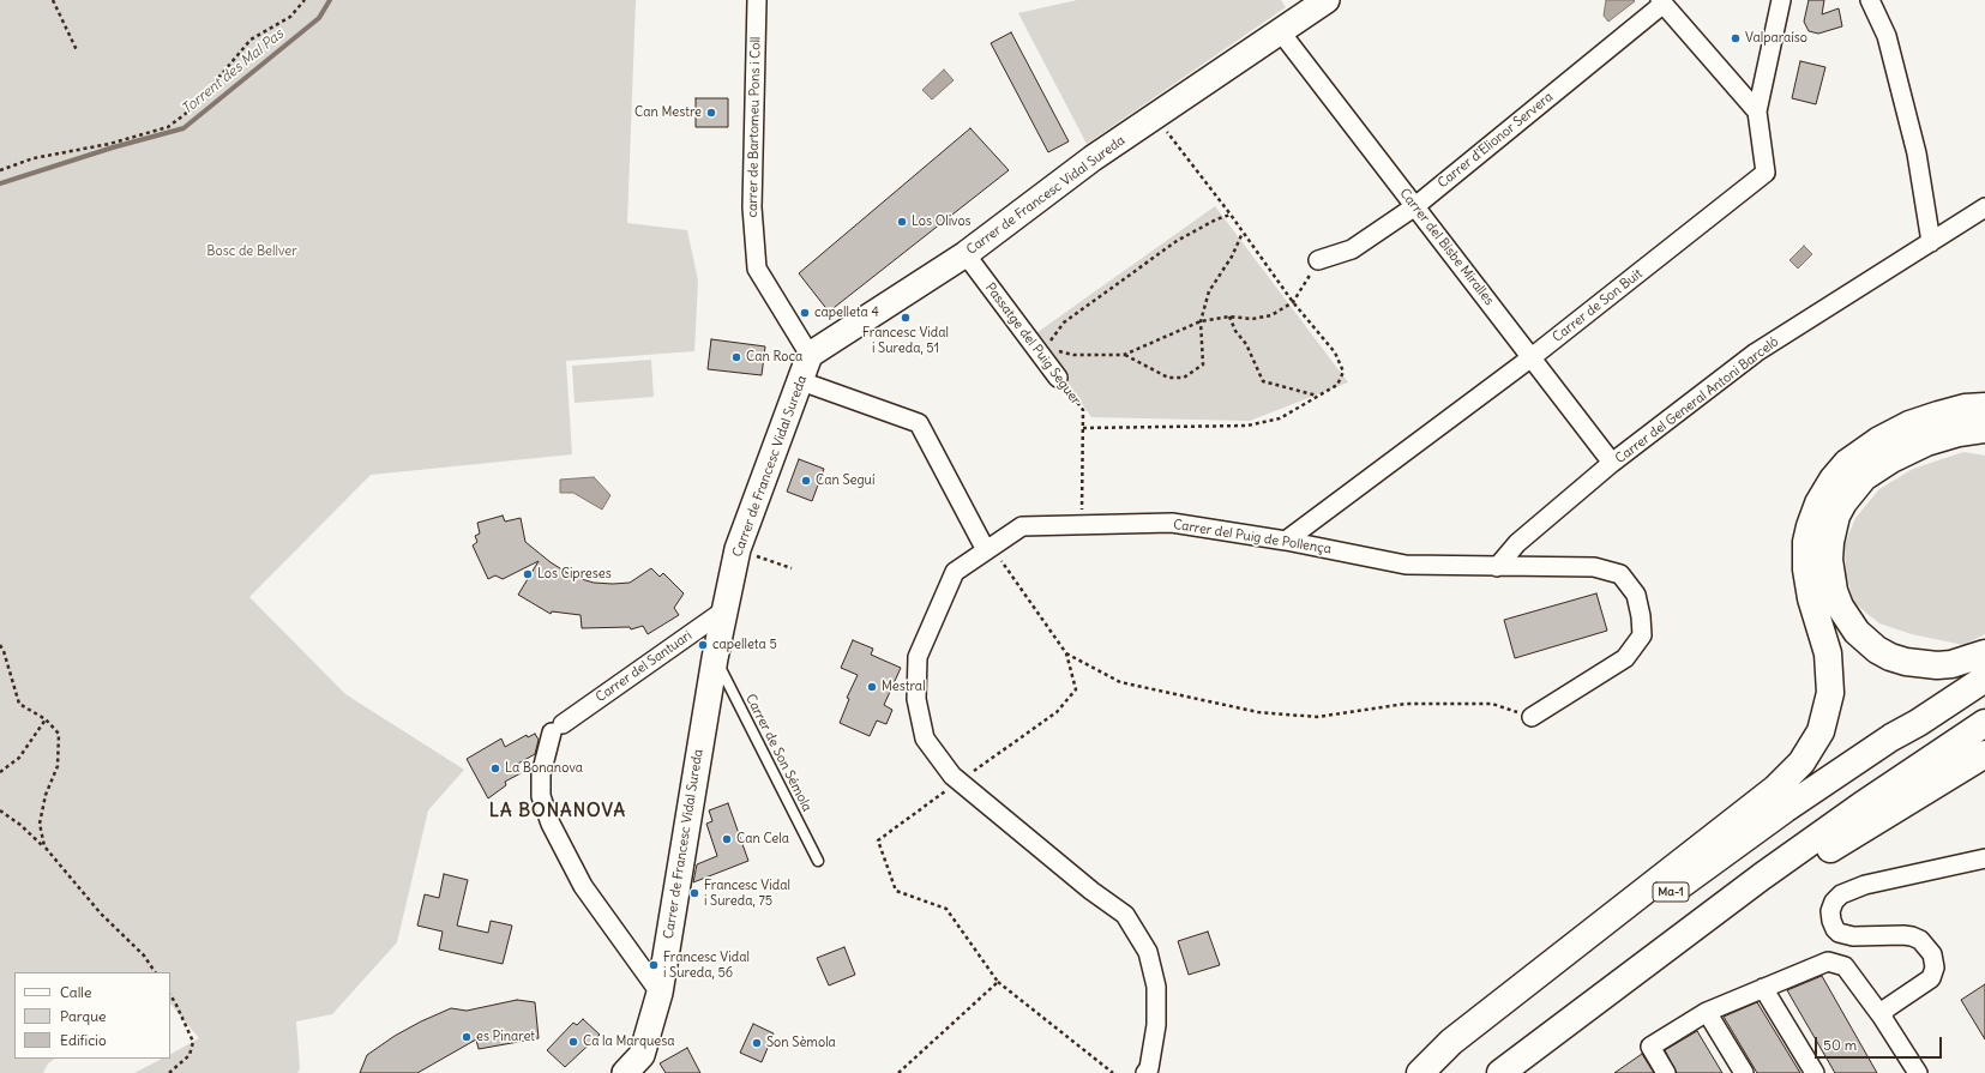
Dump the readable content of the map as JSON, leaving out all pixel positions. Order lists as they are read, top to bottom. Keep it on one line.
{"streets":{"highway":["Ma-1"],"street":["carrer de Bartomeu Pons i Coll","Carrer d'Elionor Servera","Carrer de Francesc Vidal Sureda","Carrer del Bisbe Miralles","Carrer de Son Buit","Passatge del Puig Seguer","Carrer del General Antoni Barceló","Carrer del Puig de Pollença","Carrer del Santuari"],"lane":["Carrer de Son Sémola"]},"crossings":[["carrer de Bartomeu Pons i Coll","Carrer de Francesc Vidal Sureda"],["Carrer d'Elionor Servera","Carrer del Bisbe Miralles"],["Carrer de Francesc Vidal Sureda","Carrer del Bisbe Miralles"],["Carrer de Francesc Vidal Sureda","Passatge del Puig Seguer"],["Carrer de Francesc Vidal Sureda","Carrer del Santuari"],["Carrer de Francesc Vidal Sureda","Carrer de Son Sémola"],["Carrer del Bisbe Miralles","Carrer de Son Buit"],["Carrer del Bisbe Miralles","Carrer del General Antoni Barceló"],["Carrer de Son Buit","Carrer del Puig de Pollença"],["Passatge del Puig Seguer","Carrer del Puig de Pollença"],["Carrer del General Antoni Barceló","Carrer del Puig de Pollença"]],"districts":["LA BONANOVA"],"water":["Torrent des Mal Pas"],"parks":["Bosc de Bellver"],"places":["Valparaíso","Can Mestre","Los Olivos","capelleta 4","Francesc Vidal i Sureda, 51","Can Roca","Can Seguí","Los Cipreses","capelleta 5","Mestral","La Bonanova","Can Cela","Francesc Vidal i Sureda, 75","Francesc Vidal i Sureda, 56","es Pinaret","Ca la Marquesa","Son Sèmola"],"legend":["Calle","Parque","Edificio"],"scale_bar":"50 m"}
